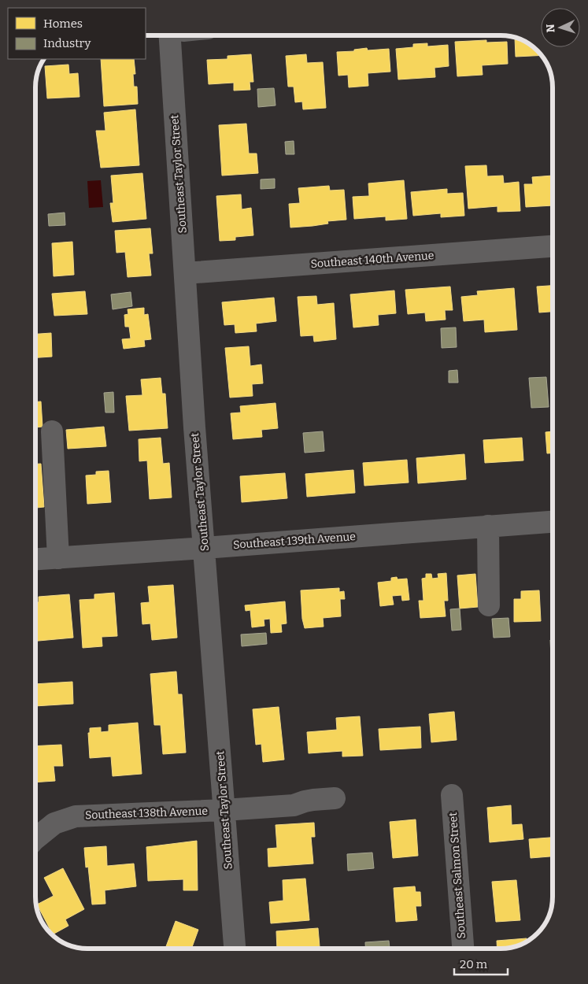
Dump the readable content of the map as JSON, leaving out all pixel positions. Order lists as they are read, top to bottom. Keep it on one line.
{"streets":{"street":["Southeast Taylor Street","Southeast 140th Avenue","Southeast 139th Avenue","Southeast 138th Avenue","Southeast Salmon Street"]},"crossings":[["Southeast Taylor Street","Southeast 140th Avenue"],["Southeast Taylor Street","Southeast 139th Avenue"],["Southeast Taylor Street","Southeast 138th Avenue"]],"legend":["Homes","Industry"],"scale_bar":"20 m","north":"left"}
